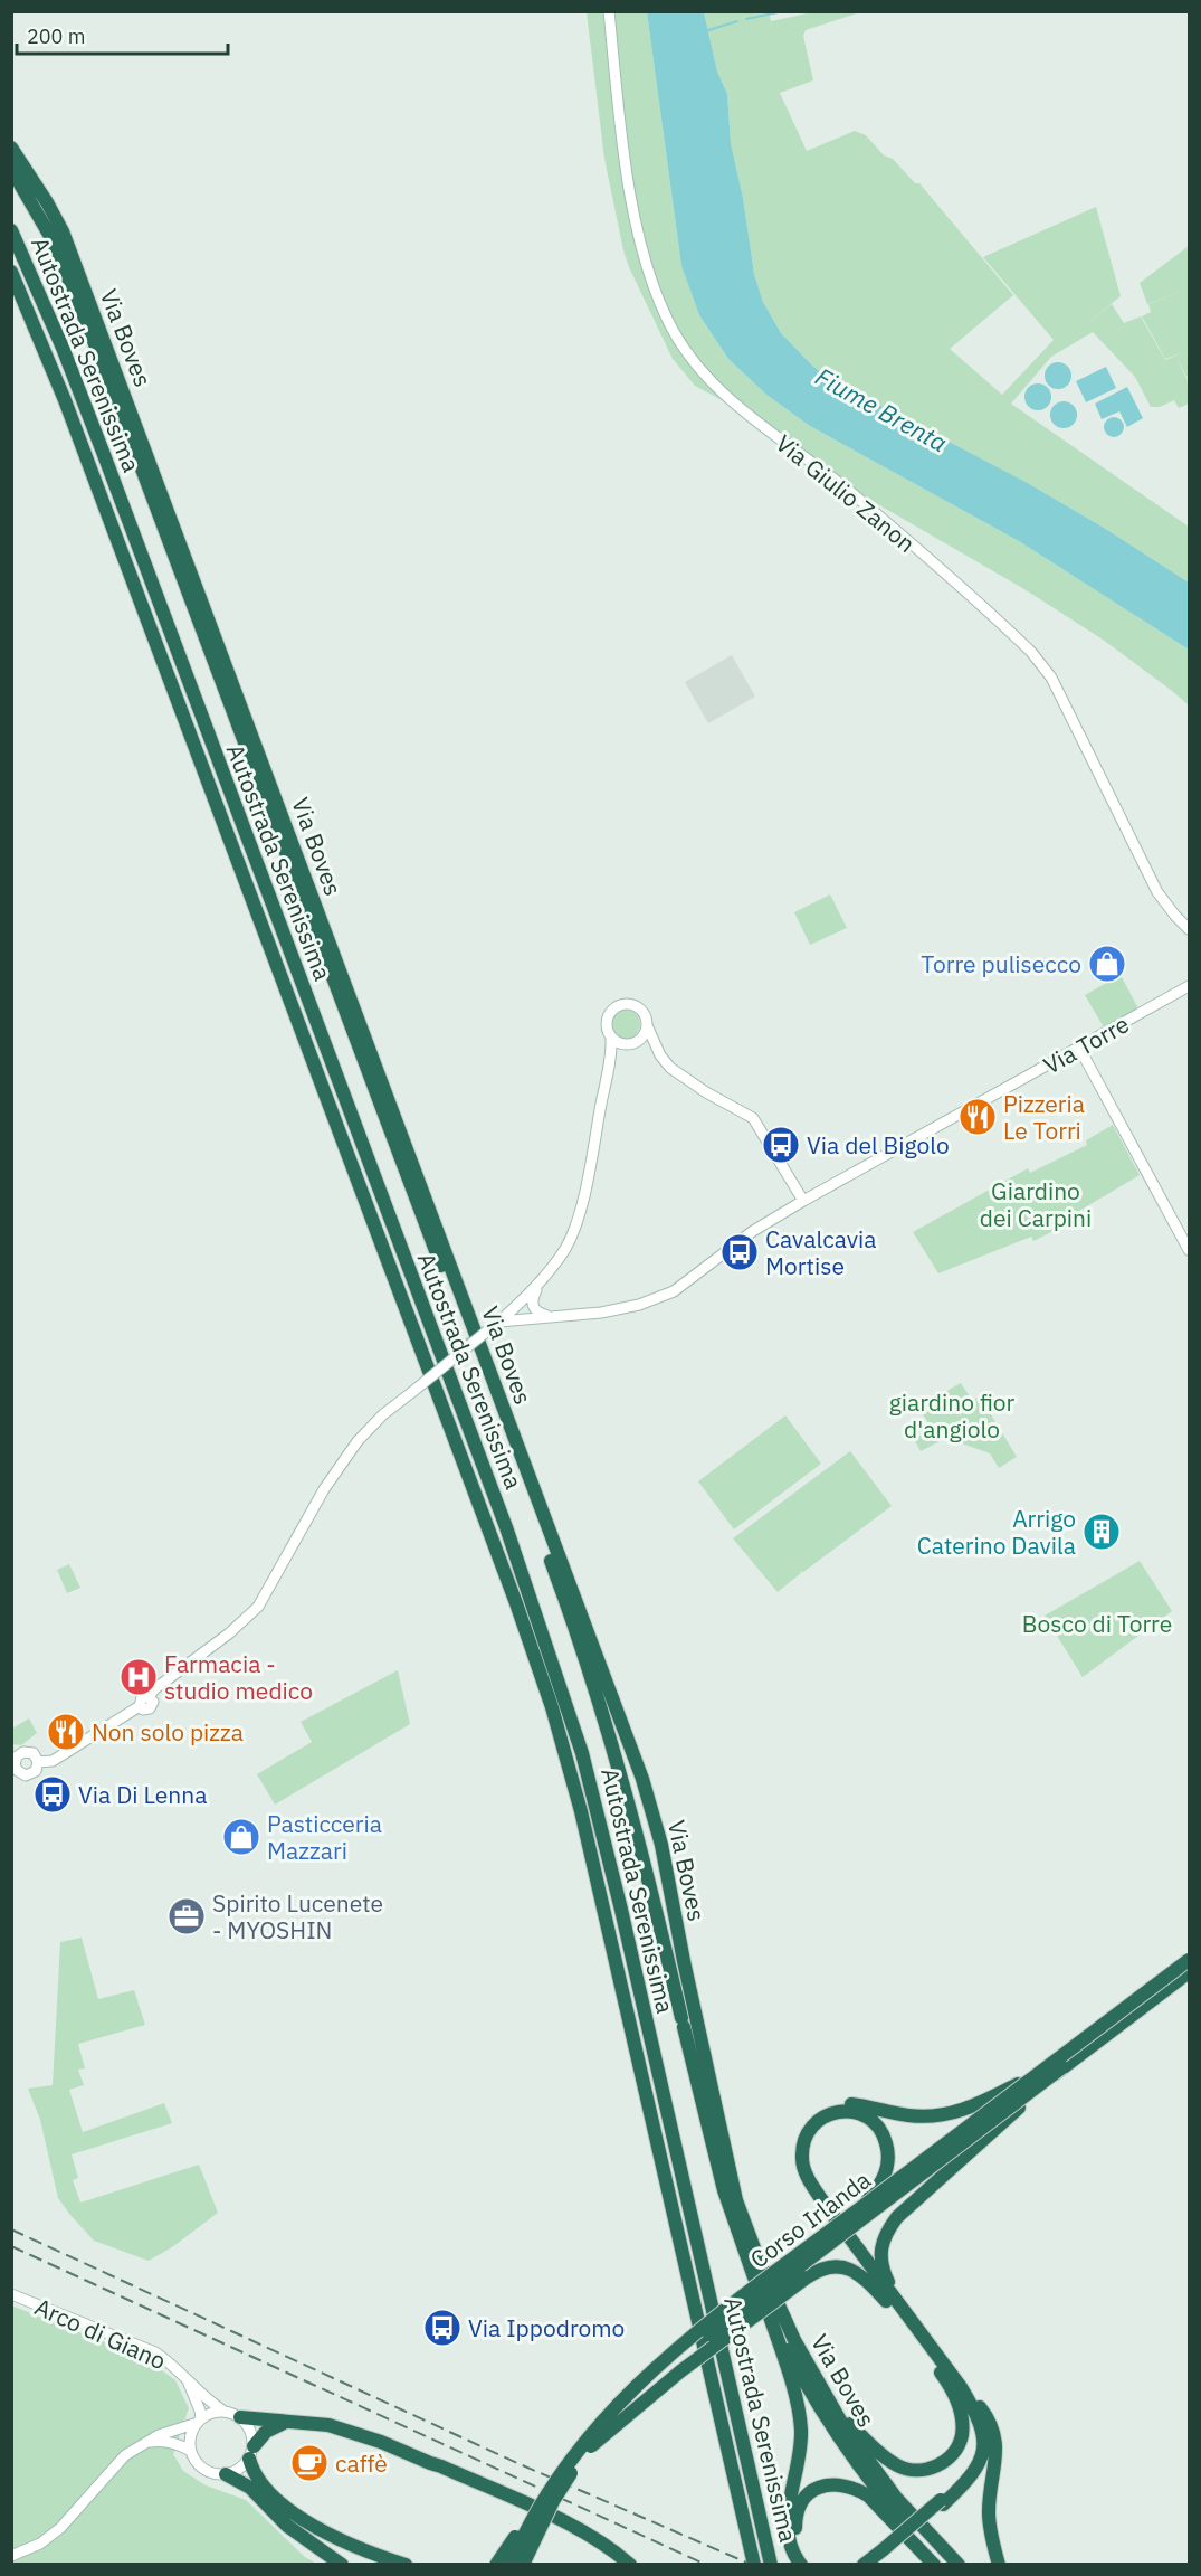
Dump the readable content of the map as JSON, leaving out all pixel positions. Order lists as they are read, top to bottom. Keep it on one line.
{"streets":{"highway":["Via Boves","Autostrada Serenissima","Corso Irlanda"],"street":["Via Giulio Zanon","Via Torre","Arco di Giano"]},"water":["Fiume Brenta"],"parks":["Giardino dei Carpini","giardino fior d'angiolo","Bosco di Torre"],"places":{"shop":["Torre pulisecco","Pasticceria Mazzari"],"restaurant":["Pizzeria Le Torri","Non solo pizza"],"bus stop":["Via del Bigolo","Cavalcavia Mortise","Via Di Lenna","Via Ippodromo"],"building":["Arrigo Caterino Davila"],"hospital":["Farmacia - studio medico"],"office":["Spirito Lucenete - MYOSHIN"],"cafe":["caffè"]},"scale_bar":"200 m"}
